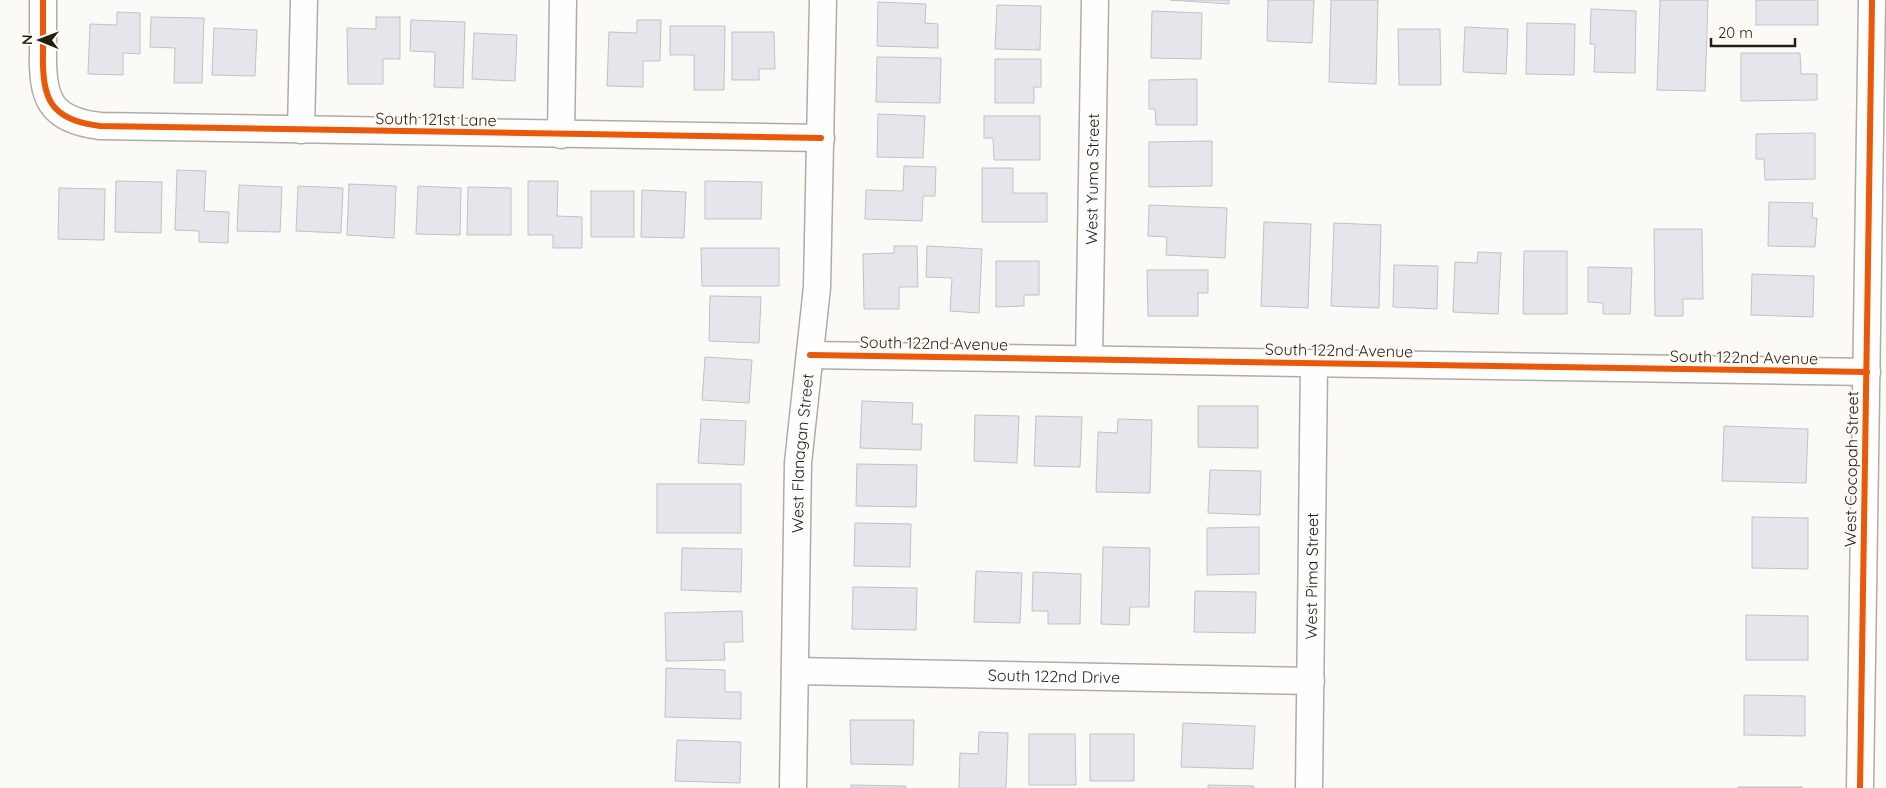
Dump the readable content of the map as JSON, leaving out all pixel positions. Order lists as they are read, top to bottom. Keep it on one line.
{"streets":{"street":["South 121st Lane","West Yuma Street","South 122nd Avenue","West Flanagan Street","West Cocopah Street","West Pima Street","South 122nd Drive"]},"crossings":[["South 121st Lane","West Flanagan Street"],["West Yuma Street","South 122nd Avenue"],["South 122nd Avenue","West Flanagan Street"],["South 122nd Avenue","West Cocopah Street"],["South 122nd Avenue","West Pima Street"],["West Flanagan Street","South 122nd Drive"],["West Pima Street","South 122nd Drive"]],"scale_bar":"20 m","north":"left"}
